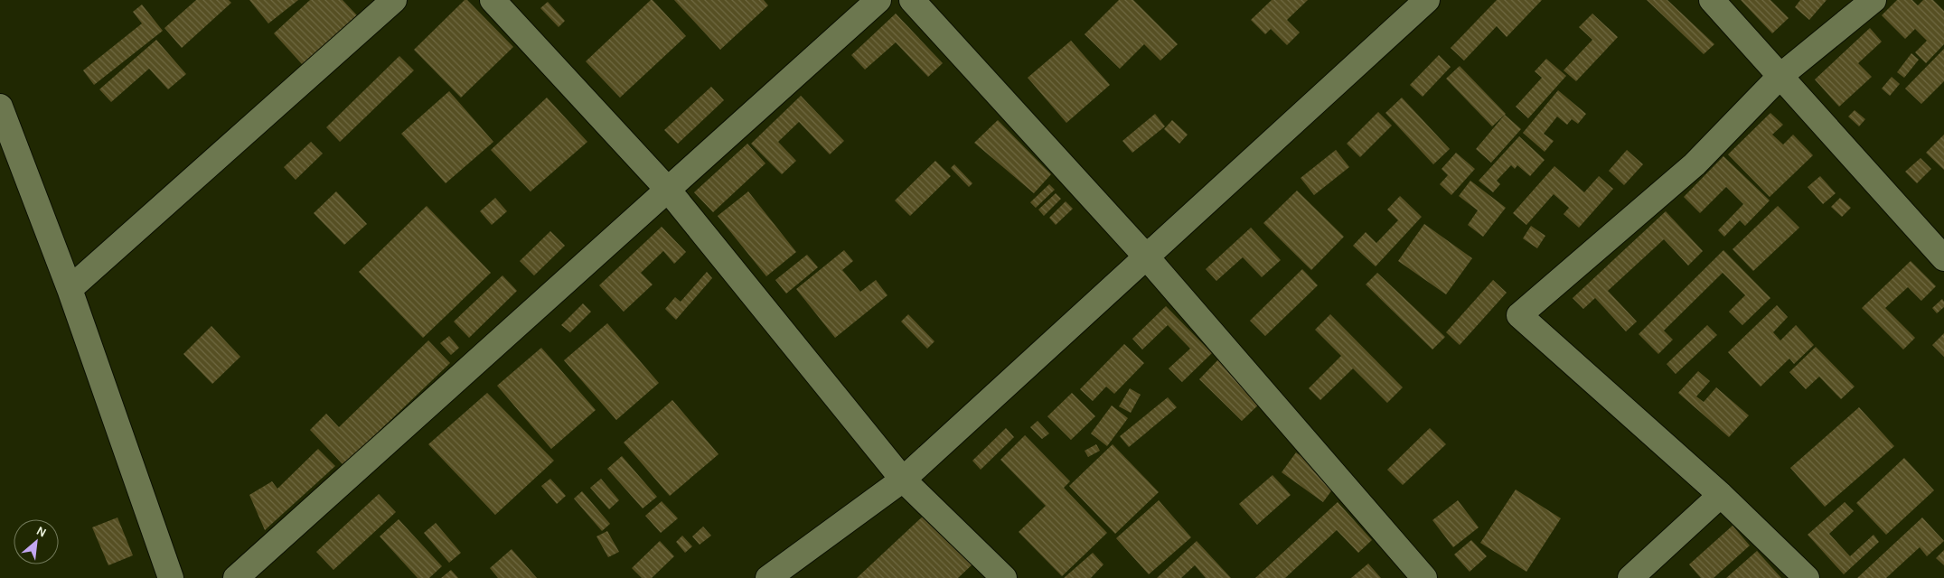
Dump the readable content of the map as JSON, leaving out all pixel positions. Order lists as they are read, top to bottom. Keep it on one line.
{"north":"top right"}
